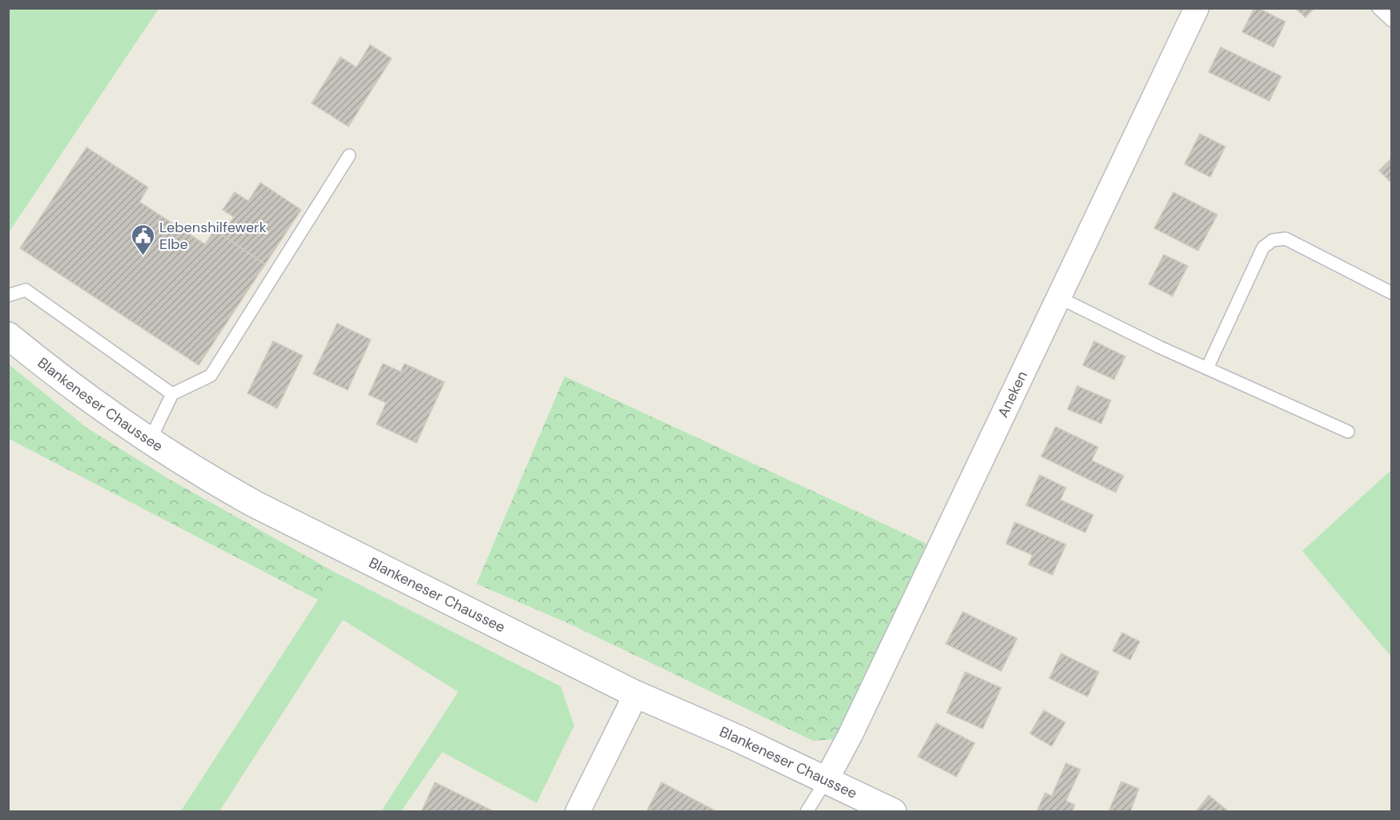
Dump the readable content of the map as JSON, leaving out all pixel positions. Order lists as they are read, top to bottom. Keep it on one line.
{"streets":{"main road":["Blankeneser Chaussee"],"street":["Aneken"]},"crossings":[["Aneken","Blankeneser Chaussee"]],"places":{"public building":["Lebenshilfewerk Elbe"]}}
